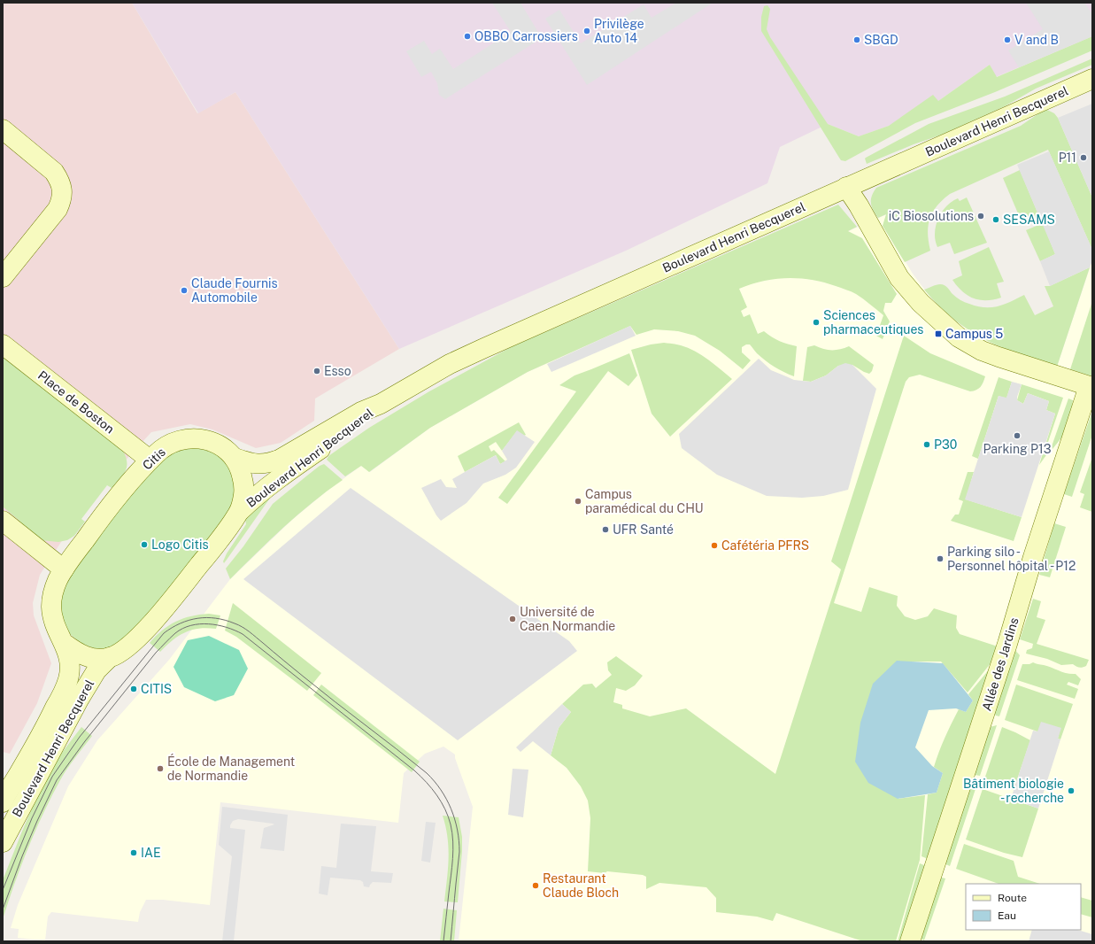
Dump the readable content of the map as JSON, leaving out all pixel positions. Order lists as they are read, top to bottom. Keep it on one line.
{"streets":{"main road":["Boulevard Henri Becquerel","Place de Boston","Citis","Allée des Jardins"]},"crossings":[["Boulevard Henri Becquerel","Citis"],["Place de Boston","Citis"]],"places":{"other":["Privilège Auto 14","OBBO Carrossiers","SBGD","V and B","P11","iC Biosolutions","SESAMS","Claude Fournis Automobile","Sciences pharmaceutiques","Esso","Parking P13","P30","Campus paramédical du CHU","UFR Santé","Logo Citis","Cafétéria PFRS","Parking silo - Personnel hôpital - P12","Université de Caen Normandie","CITIS","École de Management de Normandie","Bâtiment biologie - recherche","IAE","Restaurant Claude Bloch"],"transit":["Campus 5"]},"legend":["Route","Eau"]}
